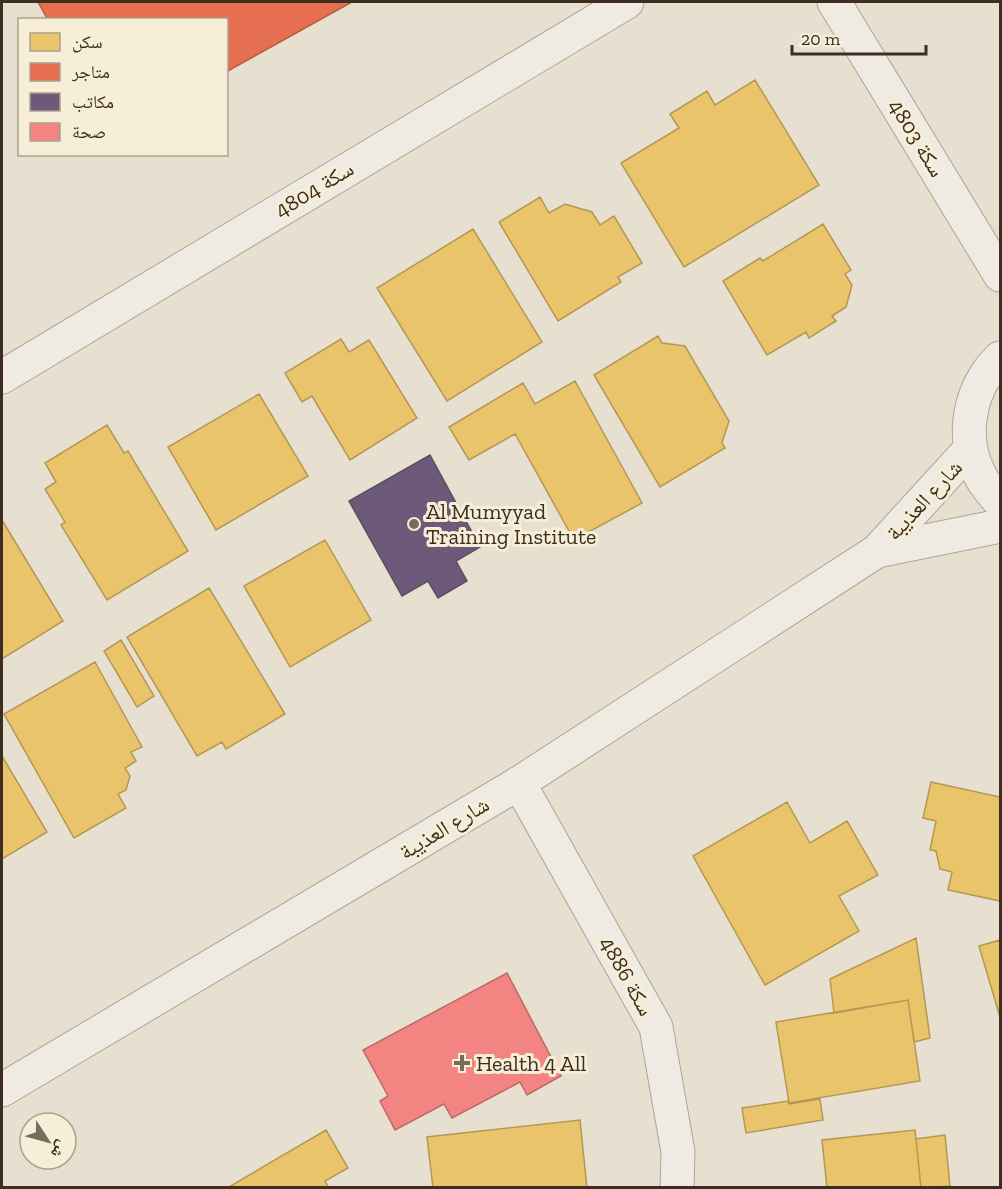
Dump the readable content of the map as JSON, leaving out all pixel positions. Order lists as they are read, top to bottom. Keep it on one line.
{"streets":{"street":["سكة 4803","سكة 4804","شارع العذيبة","سكة 4886"]},"crossings":[["شارع العذيبة","سكة 4886"]],"places":{"other":["Al Mumyyad Training Institute"],"health":["Health 4 All"]},"legend":["سكن","متاجر","مكاتب","صحة"],"scale_bar":"20 m","north":"bottom right"}
